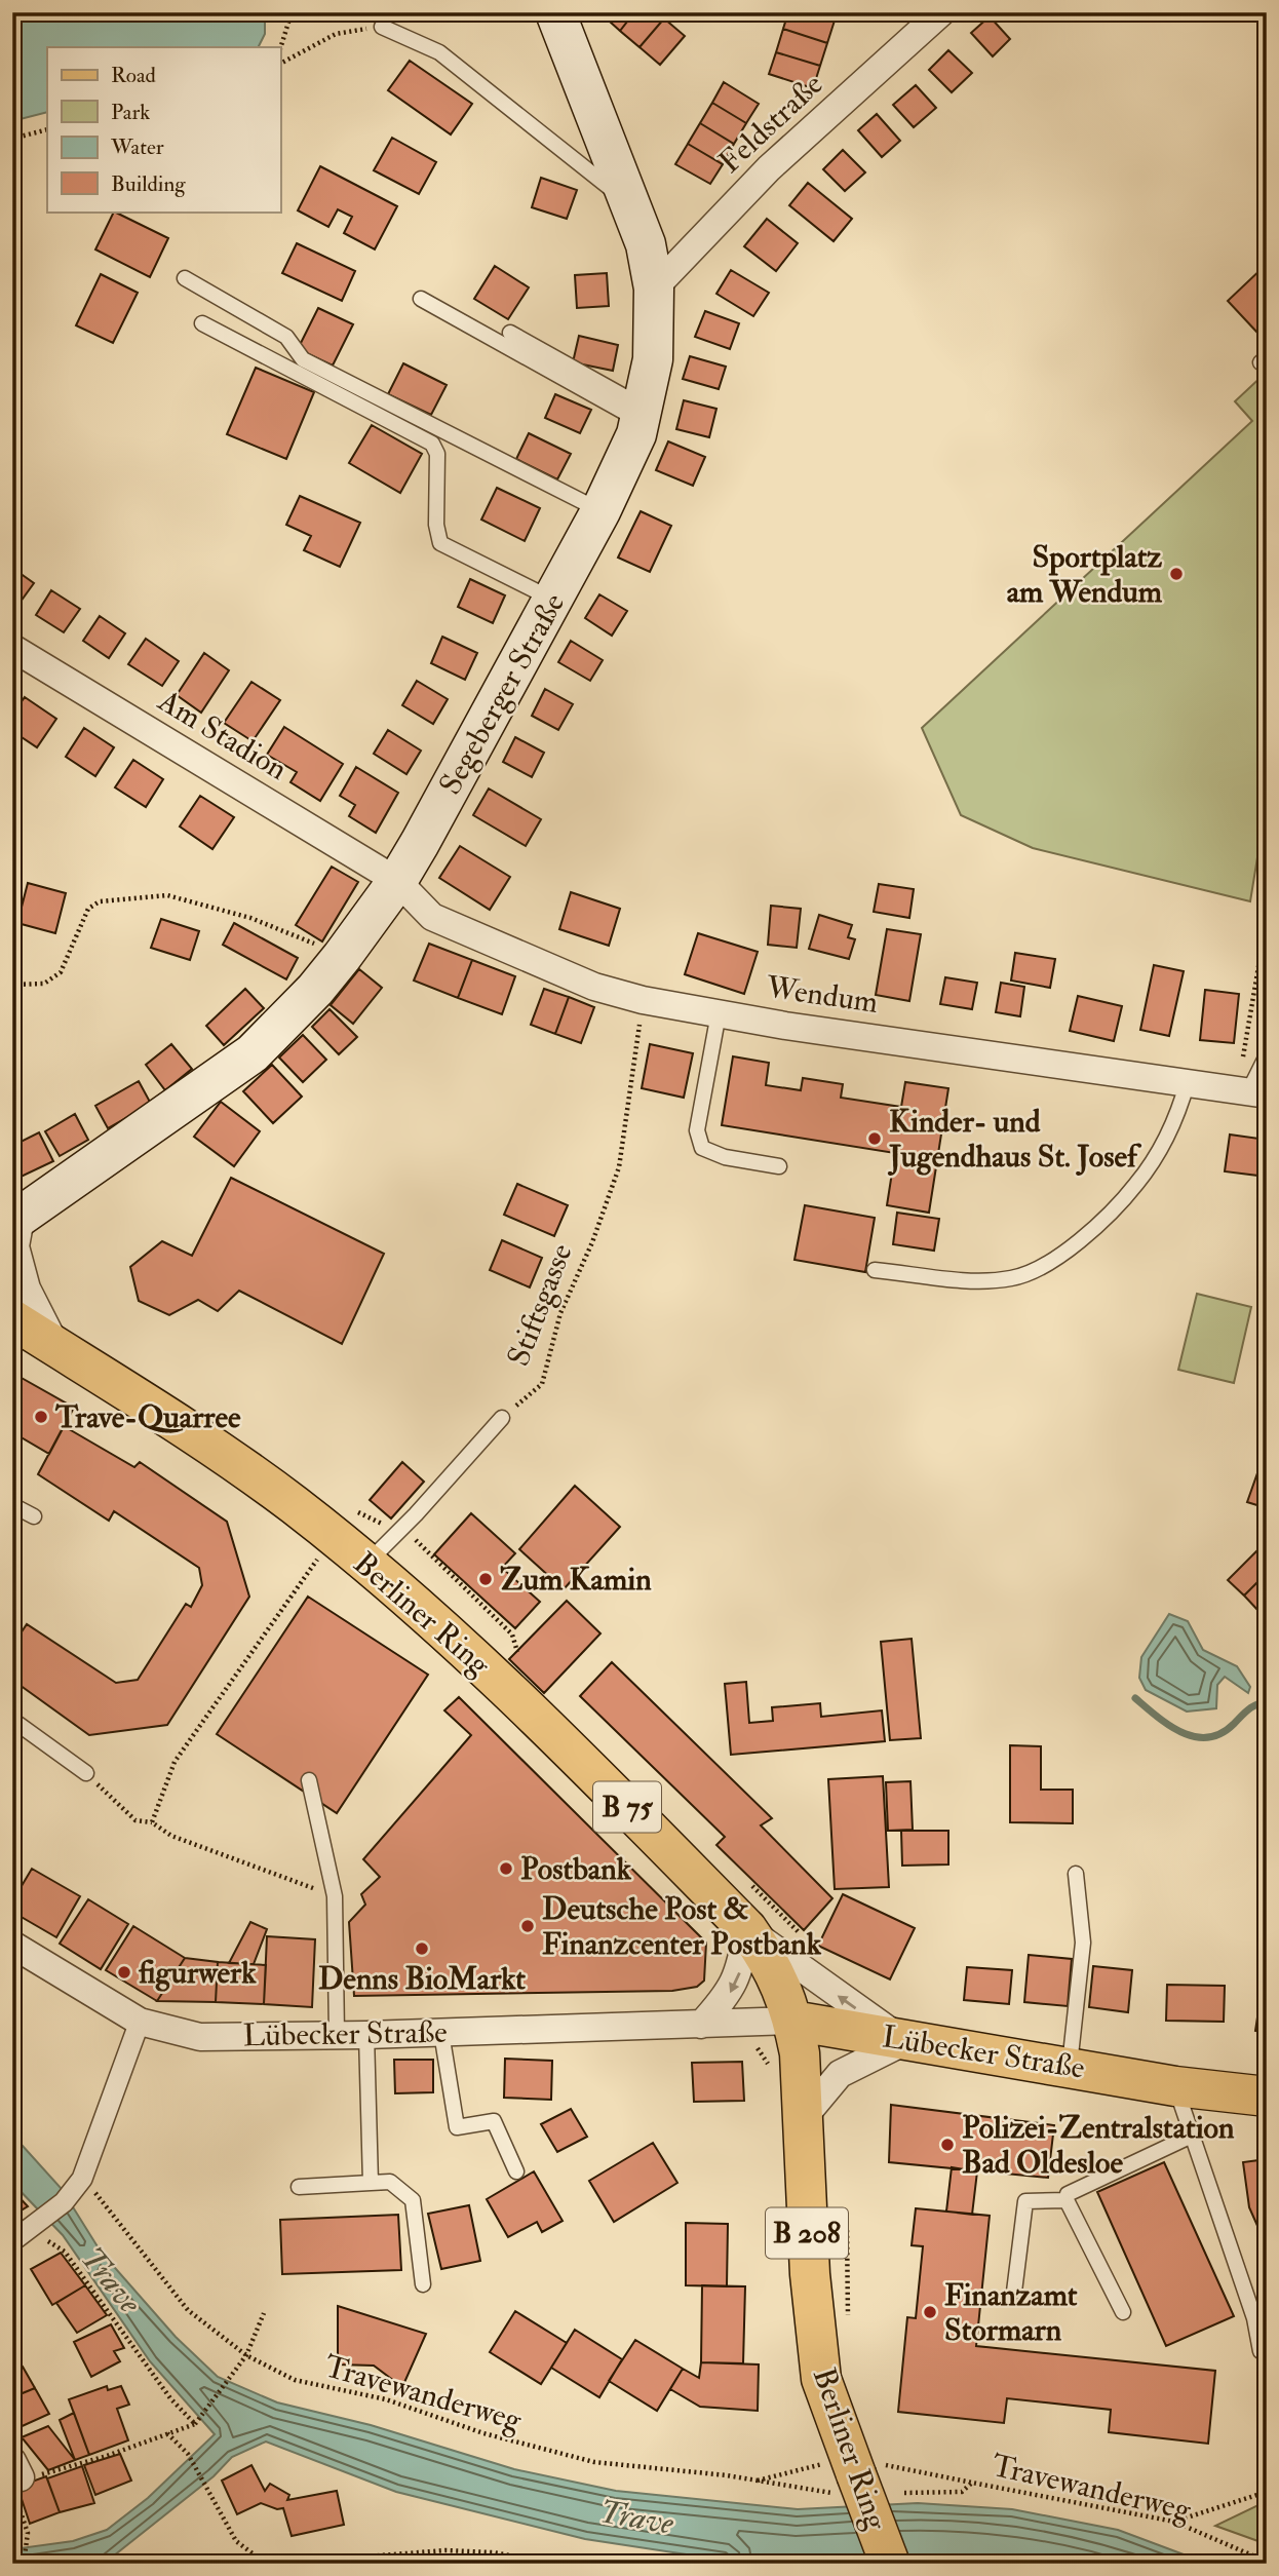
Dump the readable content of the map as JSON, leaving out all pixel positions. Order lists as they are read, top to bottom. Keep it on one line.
{"streets":{"main road":["Segeberger Straße","Berliner Ring","B 75","Lübecker Straße","B 208"],"street":["Feldstraße","Am Stadion","Wendum"],"path":["Stiftsgasse","Travewanderweg"]},"crossings":[["Feldstraße","Segeberger Straße"],["Segeberger Straße","Am Stadion"],["Segeberger Straße","Wendum"],["Am Stadion","Wendum"],["Wendum","Stiftsgasse"],["Berliner Ring","Lübecker Straße"],["Berliner Ring","Travewanderweg"]],"water":["Trave"],"places":["Sportplatz am Wendum","Kinder- und Jugendhaus St. Josef","Trave-Quarree","Zum Kamin","Postbank","Deutsche Post & Finanzcenter Postbank","Denns BioMarkt","figurwerk","Polizei-Zentralstation Bad Oldesloe","Finanzamt Stormarn"],"legend":["Road","Park","Water","Building"]}
